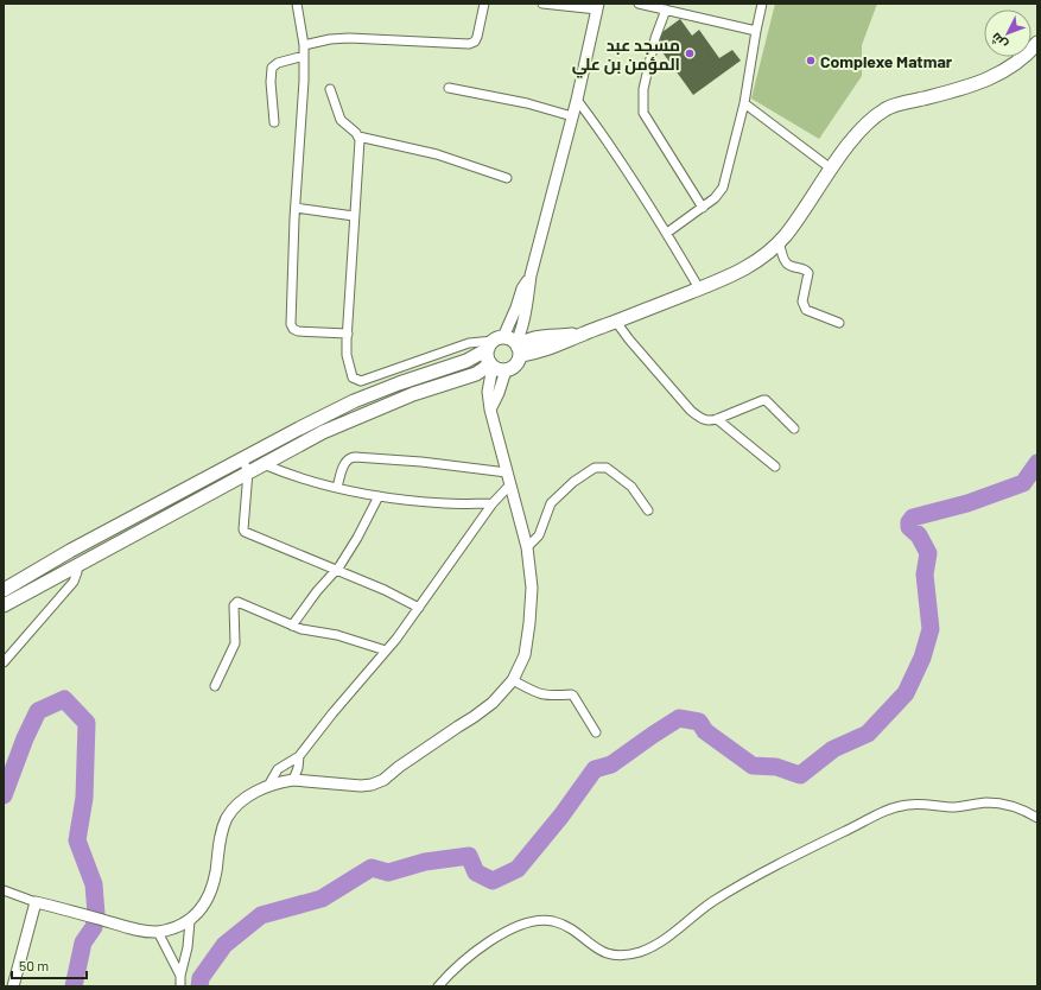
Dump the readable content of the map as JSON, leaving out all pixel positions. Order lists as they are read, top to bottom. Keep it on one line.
{"places":["مسجد عبد المؤمن بن علي","Complexe Matmar"],"scale_bar":"50 m","north":"bottom left"}
